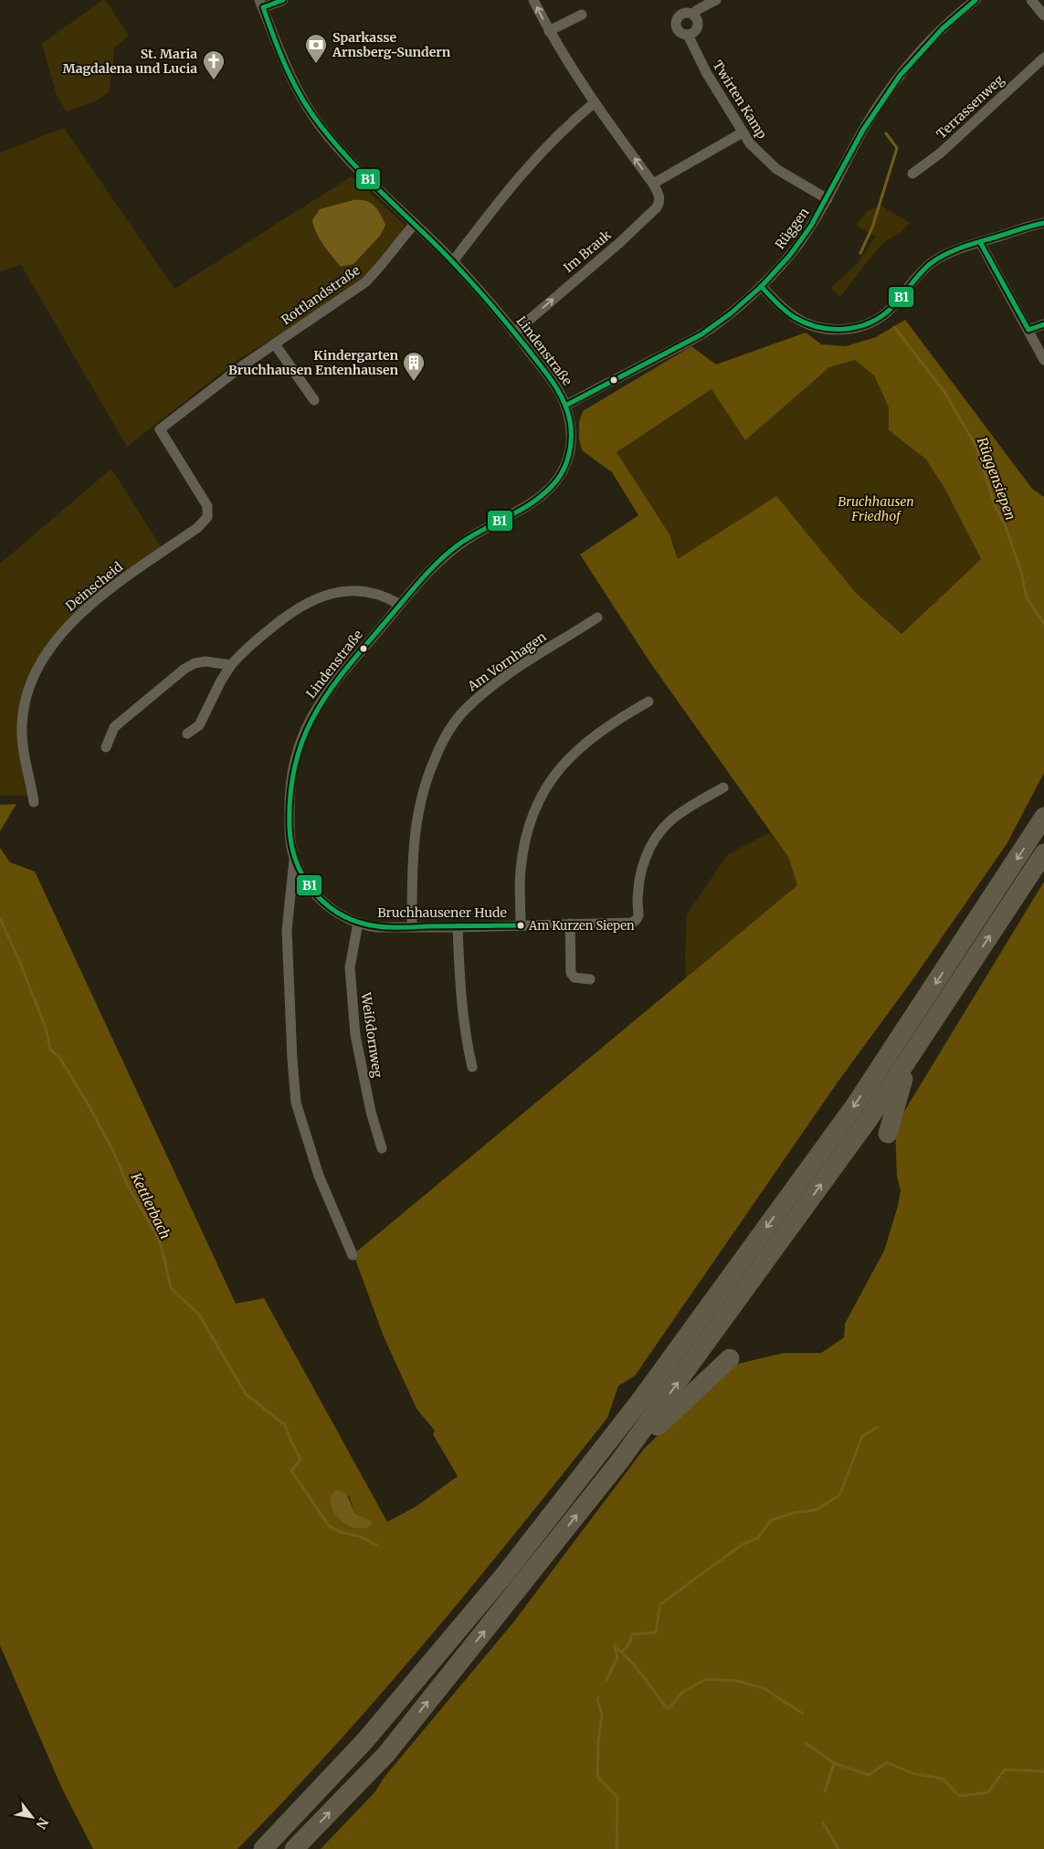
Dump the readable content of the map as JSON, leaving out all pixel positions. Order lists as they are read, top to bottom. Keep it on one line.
{"streets":{"street":["Twirten Kamp","Terrassenweg","Rüggen","Im Brauk","Rottlandstraße","Lindenstraße","Deinscheid","Am Vornhagen","Bruchhausener Hude","Weißdornweg"]},"crossings":[["Twirten Kamp","Rüggen"],["Rüggen","Lindenstraße"],["Im Brauk","Lindenstraße"],["Rottlandstraße","Lindenstraße"],["Rottlandstraße","Deinscheid"],["Lindenstraße","Bruchhausener Hude"],["Am Vornhagen","Bruchhausener Hude"],["Bruchhausener Hude","Weißdornweg"]],"water":["Rüggensiepen","Kettlerbach"],"parks":["Bruchhausen Friedhof"],"places":{"bank":["Sparkasse Arnsberg-Sundern"],"church":["St. Maria Magdalena und Lucia"],"building":["Kindergarten Bruchhausen Entenhausen"],"other":["Am Kurzen Siepen"]},"lines":["transit line B1"],"north":"bottom right"}
